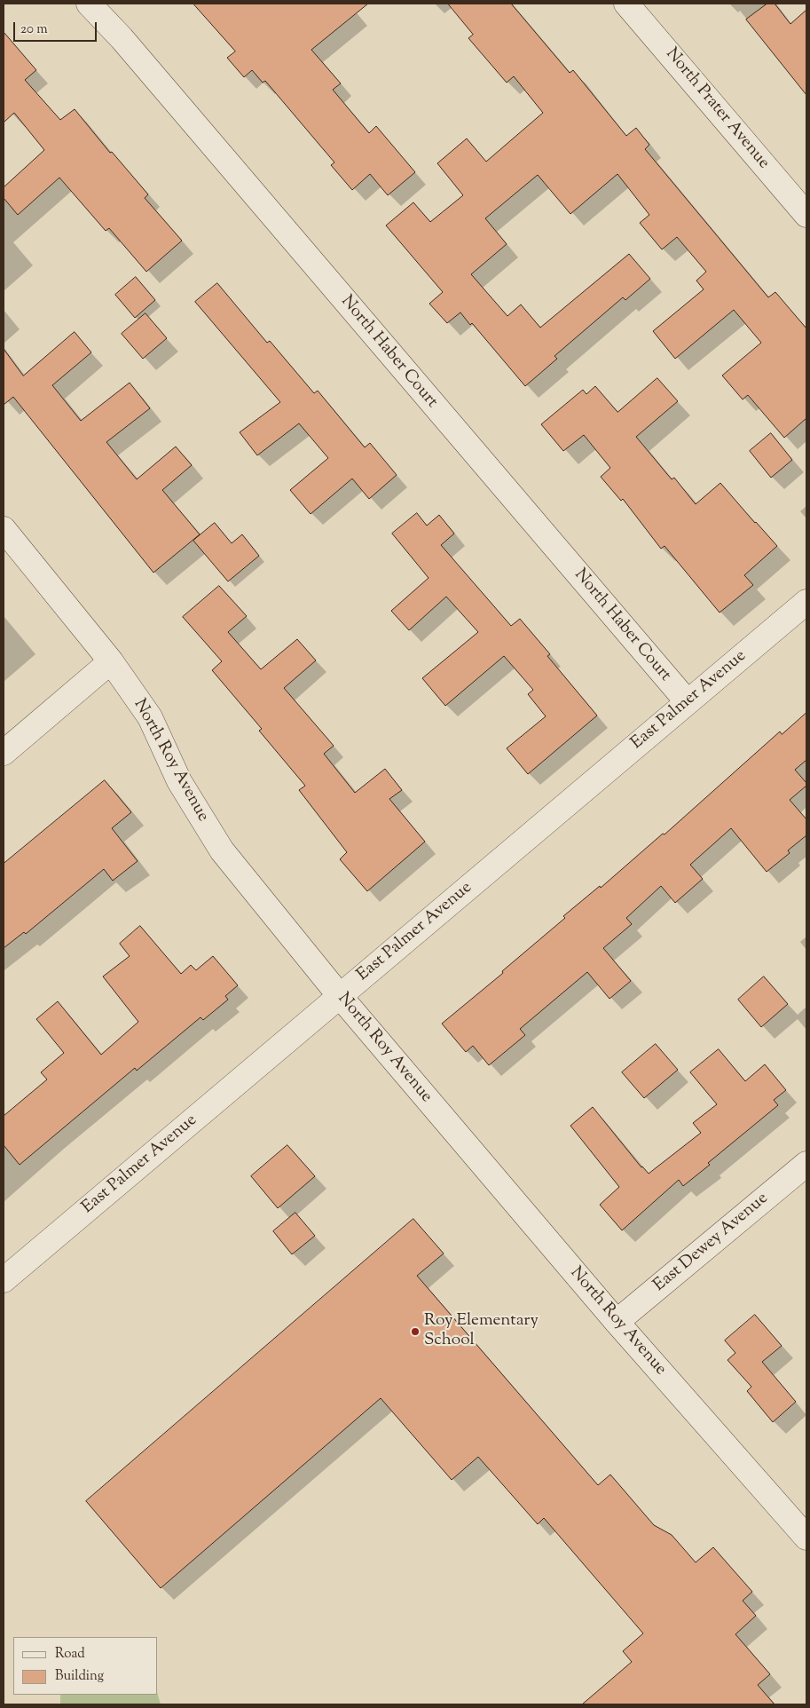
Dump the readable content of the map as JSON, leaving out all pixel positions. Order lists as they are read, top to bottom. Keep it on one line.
{"streets":{"street":["North Prater Avenue","North Haber Court","East Palmer Avenue","North Roy Avenue","East Dewey Avenue"]},"crossings":[["North Haber Court","East Palmer Avenue"],["East Palmer Avenue","North Roy Avenue"],["North Roy Avenue","East Dewey Avenue"]],"places":["Roy Elementary School"],"legend":["Road","Building"],"scale_bar":"20 m"}
